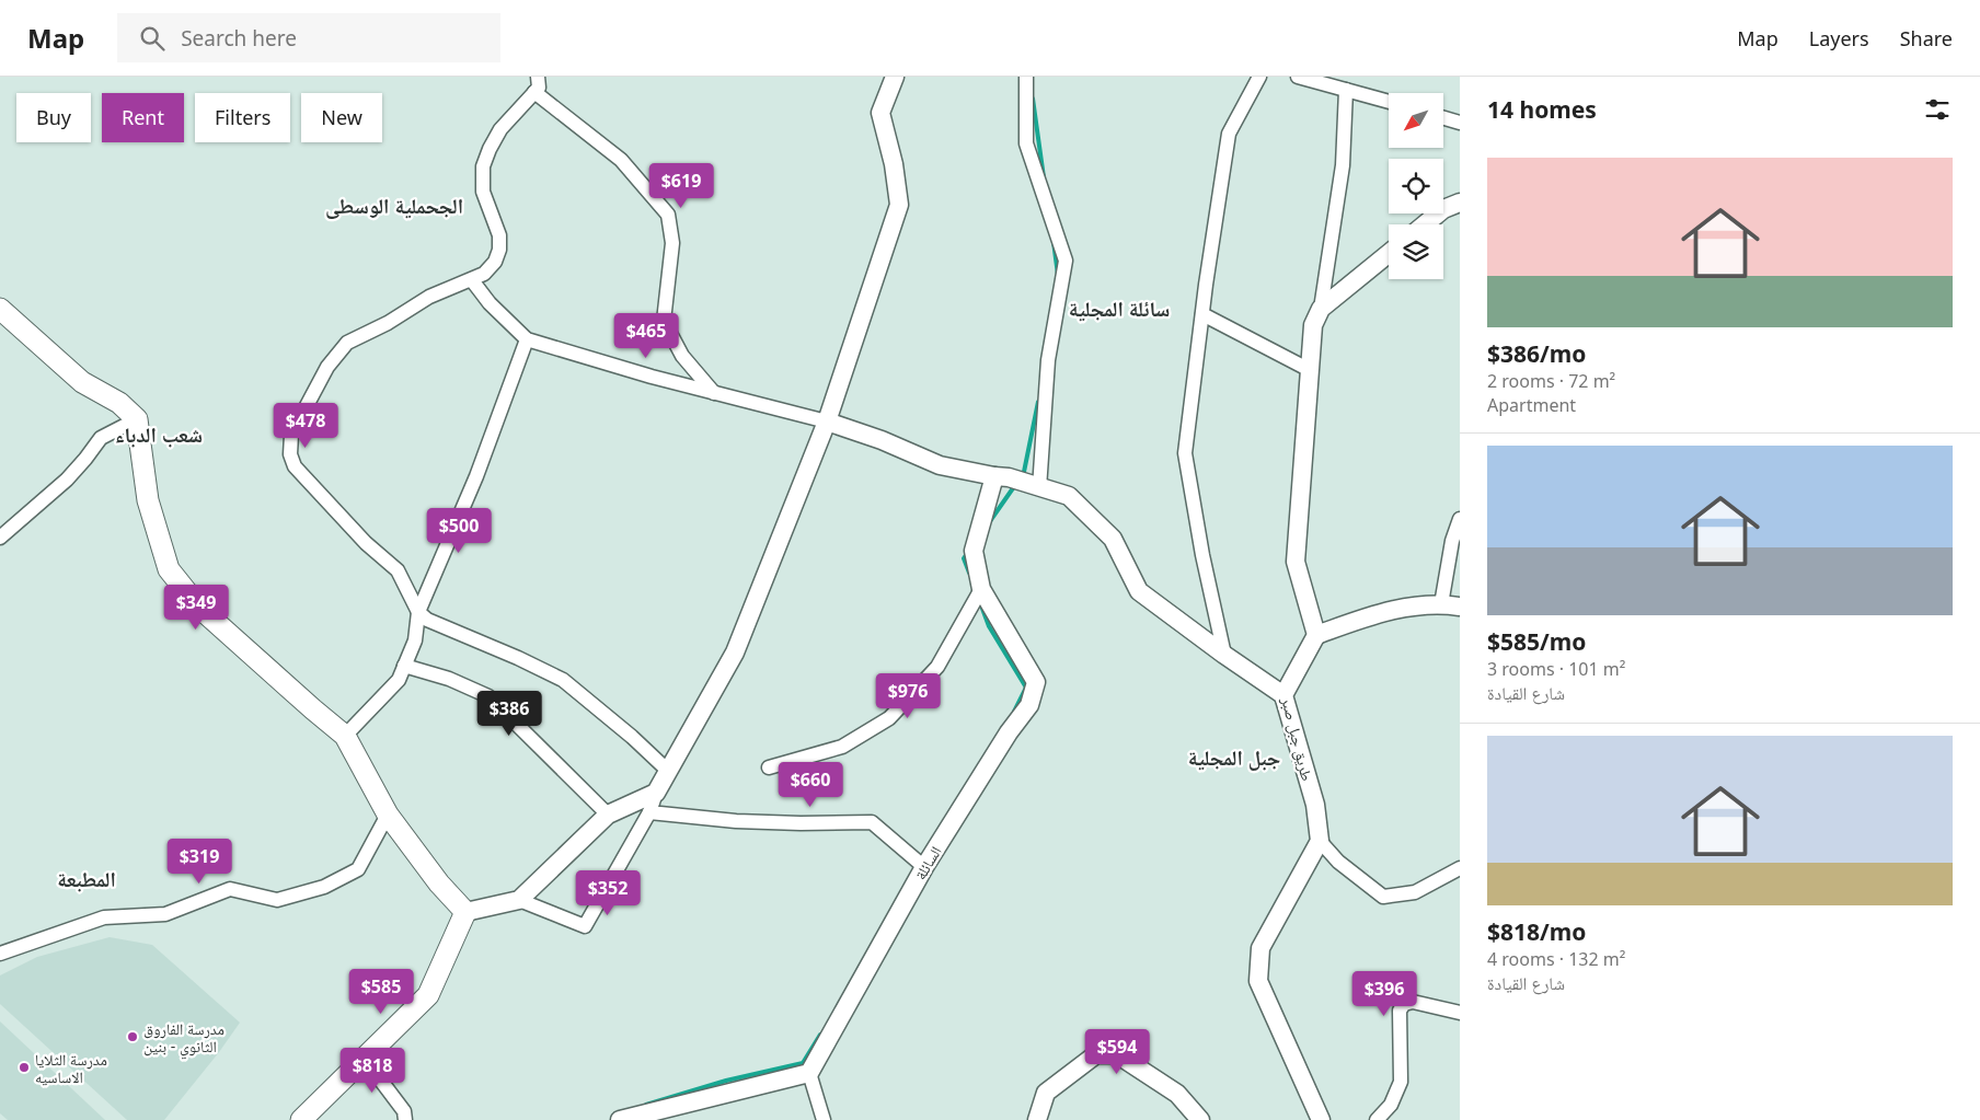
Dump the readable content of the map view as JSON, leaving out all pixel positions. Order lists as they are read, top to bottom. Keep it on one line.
{"streets":{"street":["طريق جبل صبر","السائلة"]},"districts":["الجحملية الوسطى","سائلة المجلية","شعب الدباء","جبل المجلية","المطبعة"],"places":["مدرسة الفاروق الثانوي - بنين","مدرسة الثلايا الاساسيه"],"north":"bottom left","page":{"header":"Map","search":"Search here","nav":["Map","Layers","Share"],"heading":"14 homes","chip":["Buy","Rent","Filters","New"],"list":[{"name":"$386/mo","note":"2 rooms · 72 m² · Apartment"},{"name":"$585/mo","note":"3 rooms · 101 m² · شارع القيادة"},{"name":"$818/mo","note":"4 rooms · 132 m² · شارع القيادة"}],"price":["$619","$465","$478","$500","$349","$976","$386","$660","$319","$352","$585","$396","$594","$818"]}}
